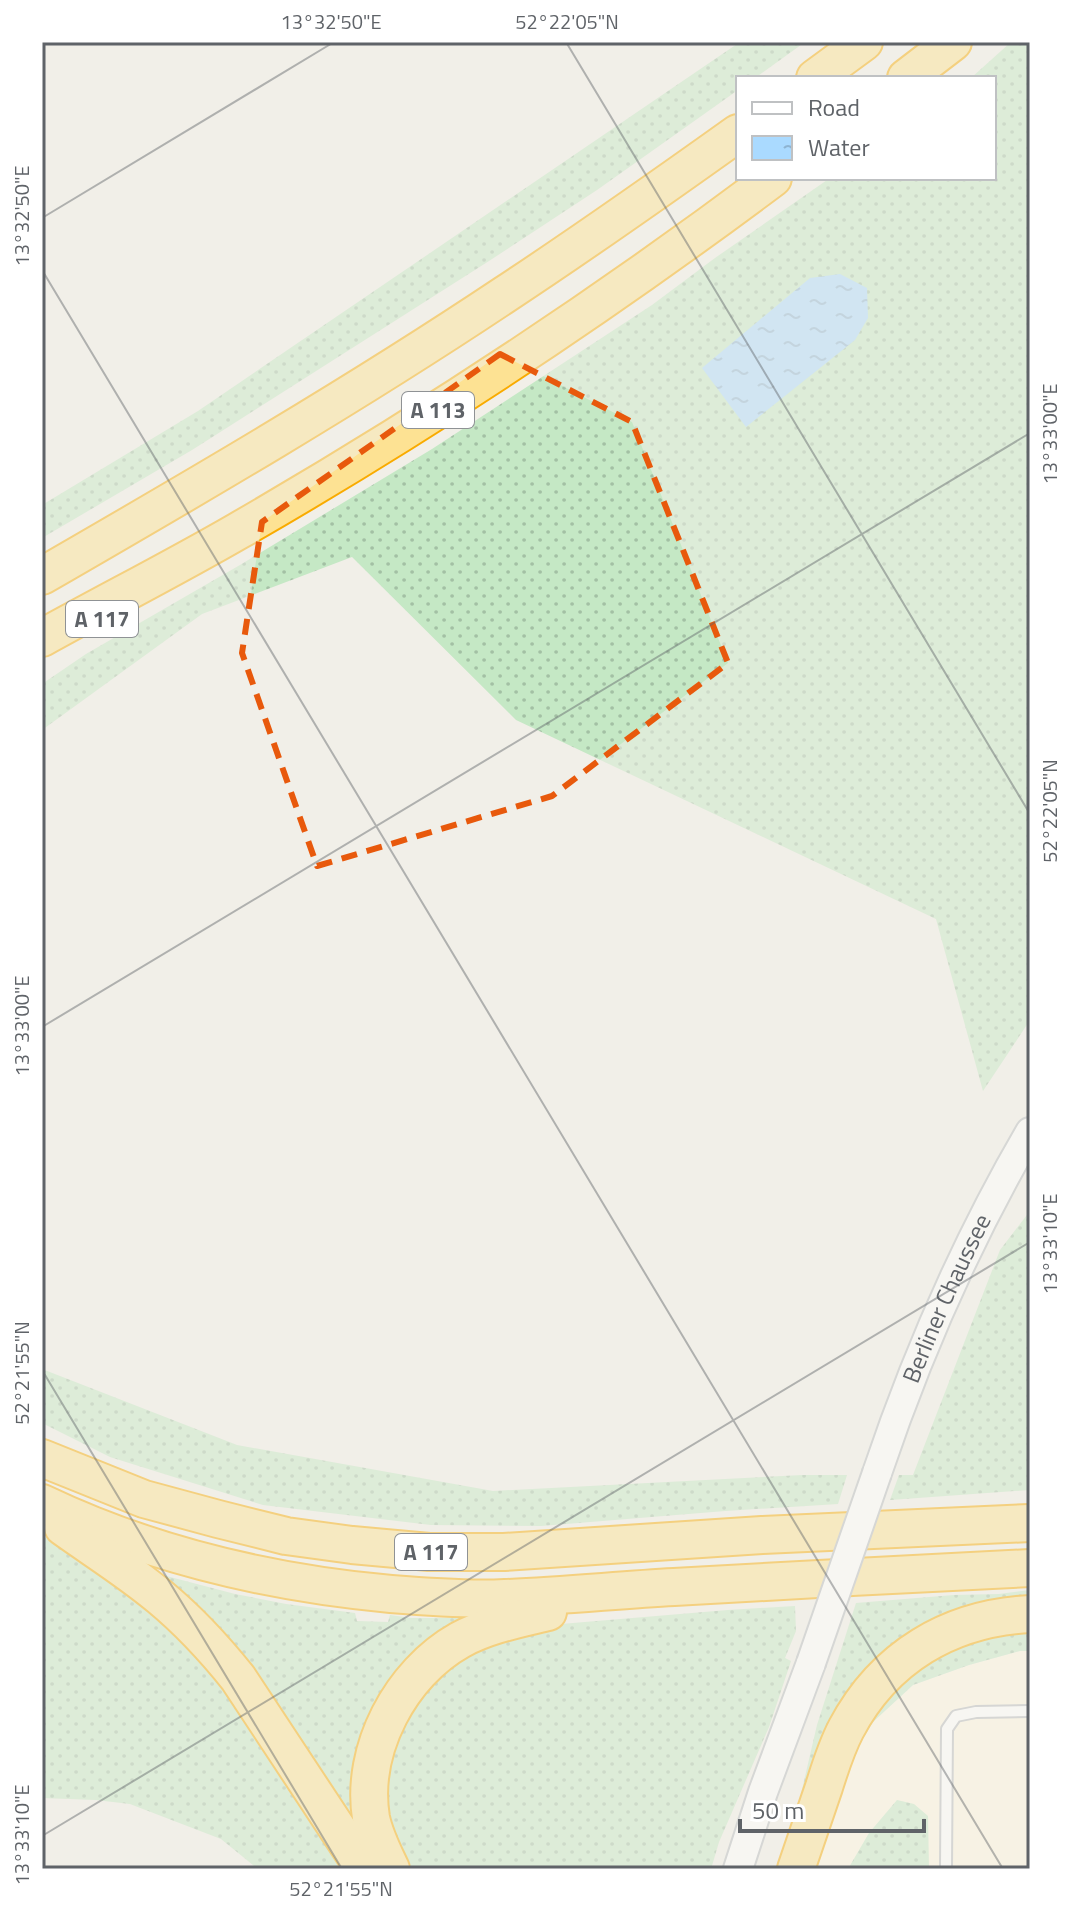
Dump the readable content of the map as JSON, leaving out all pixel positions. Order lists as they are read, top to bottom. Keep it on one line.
{"streets":{"highway":["A 113","A 117"],"street":["Berliner Chaussee"]},"crossings":[["A 113","A 117"]],"legend":["Road","Water"],"scale_bar":"50 m","coordinates":["13°32'50\"E","52°22'05\"N","13°33'00\"E","13°33'10\"E","52°21'55\"N"]}
